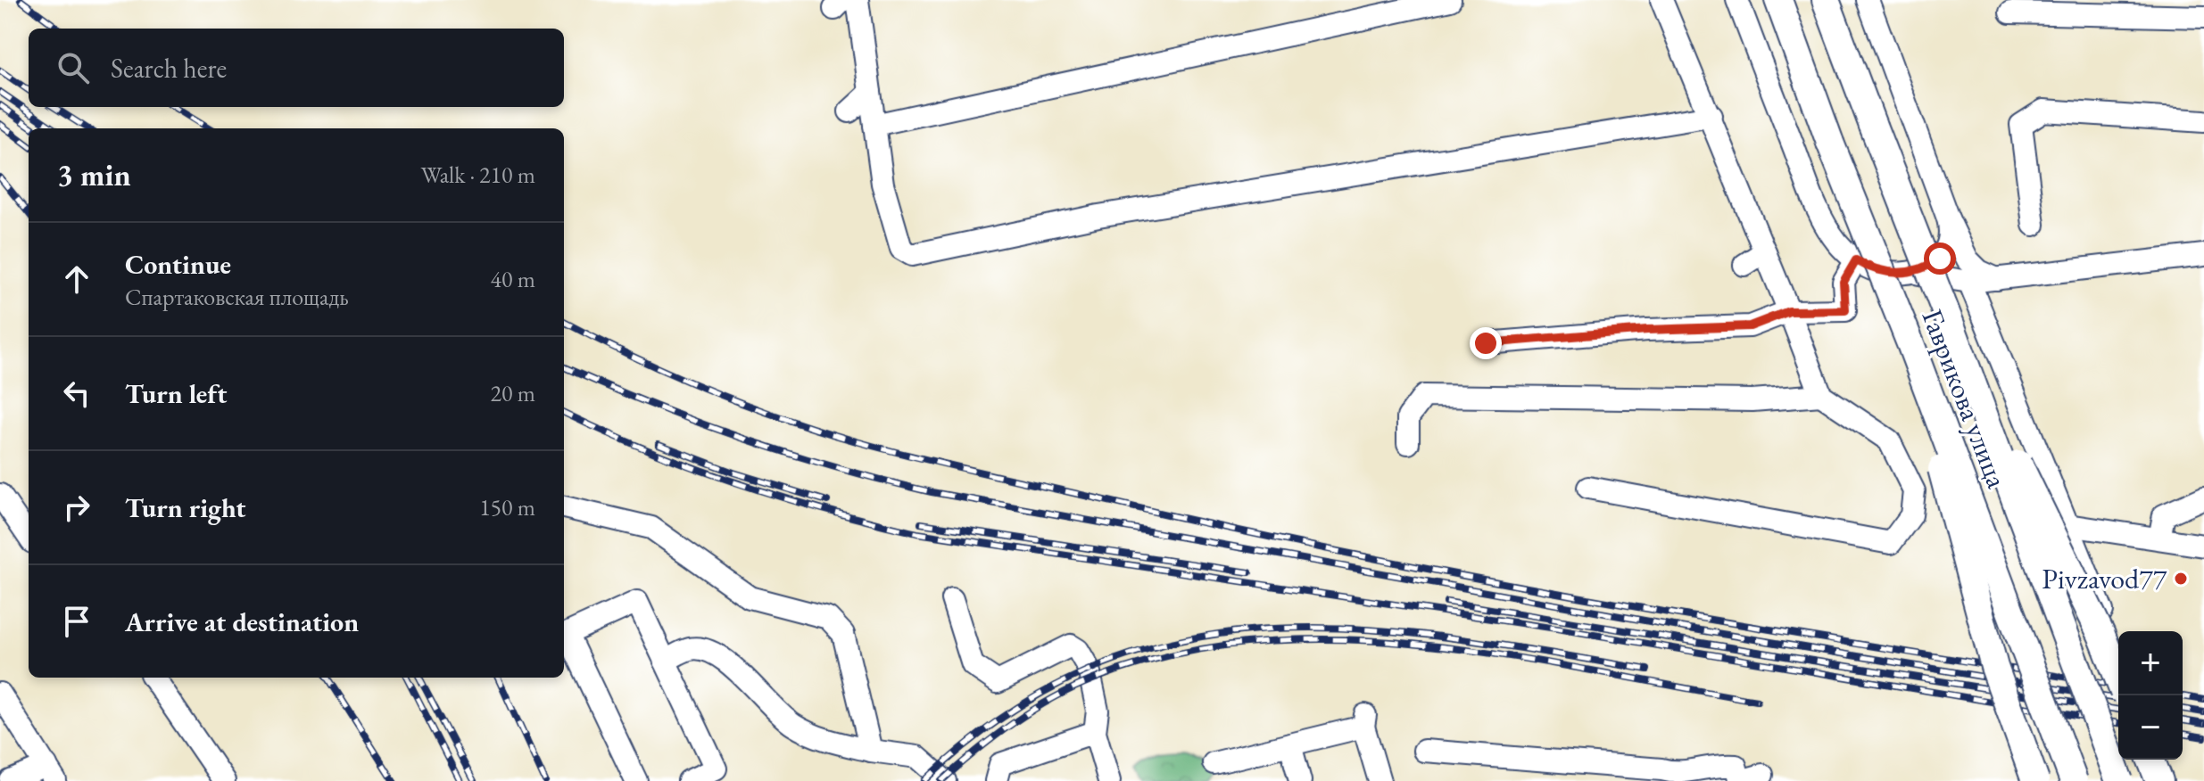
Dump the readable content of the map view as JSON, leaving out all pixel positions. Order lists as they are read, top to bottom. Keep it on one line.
{"streets":{"main road":["Гаврикова улица"]},"places":["Pivzavod77"],"page":{"search":"Search here","heading":["3 min","Walk · 210 m"],"list":[["Continue","Спартаковская площадь","40 m"],["Turn left","20 m"],["Turn right","150 m"],"Arrive at destination"],"map_buttons":["+","−"]}}
